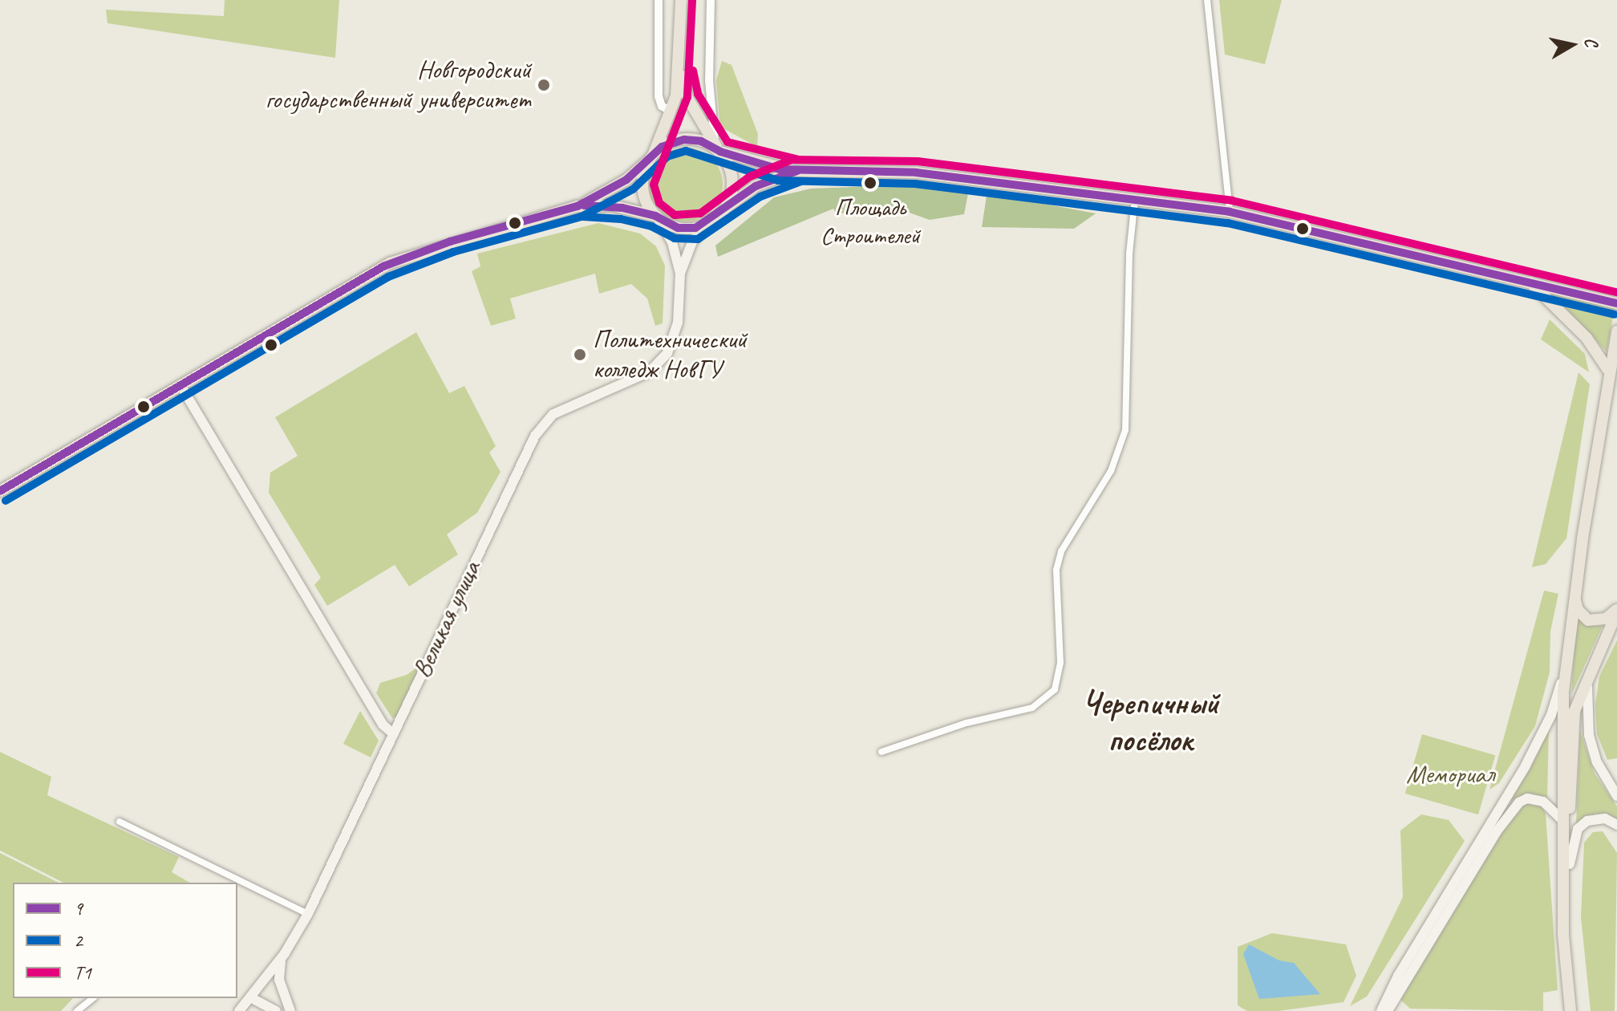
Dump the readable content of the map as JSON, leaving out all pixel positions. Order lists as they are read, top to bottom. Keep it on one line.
{"streets":{"main road":["Великая улица"]},"districts":["Черепичный посёлок"],"parks":["Мемориал"],"places":["Новгородский государственный университет","Площадь Строителей","Политехнический колледж НовГУ"],"lines":["transit line Т1","transit line 9","transit line 2"],"legend":["9","2","Т1"],"north":"right"}
